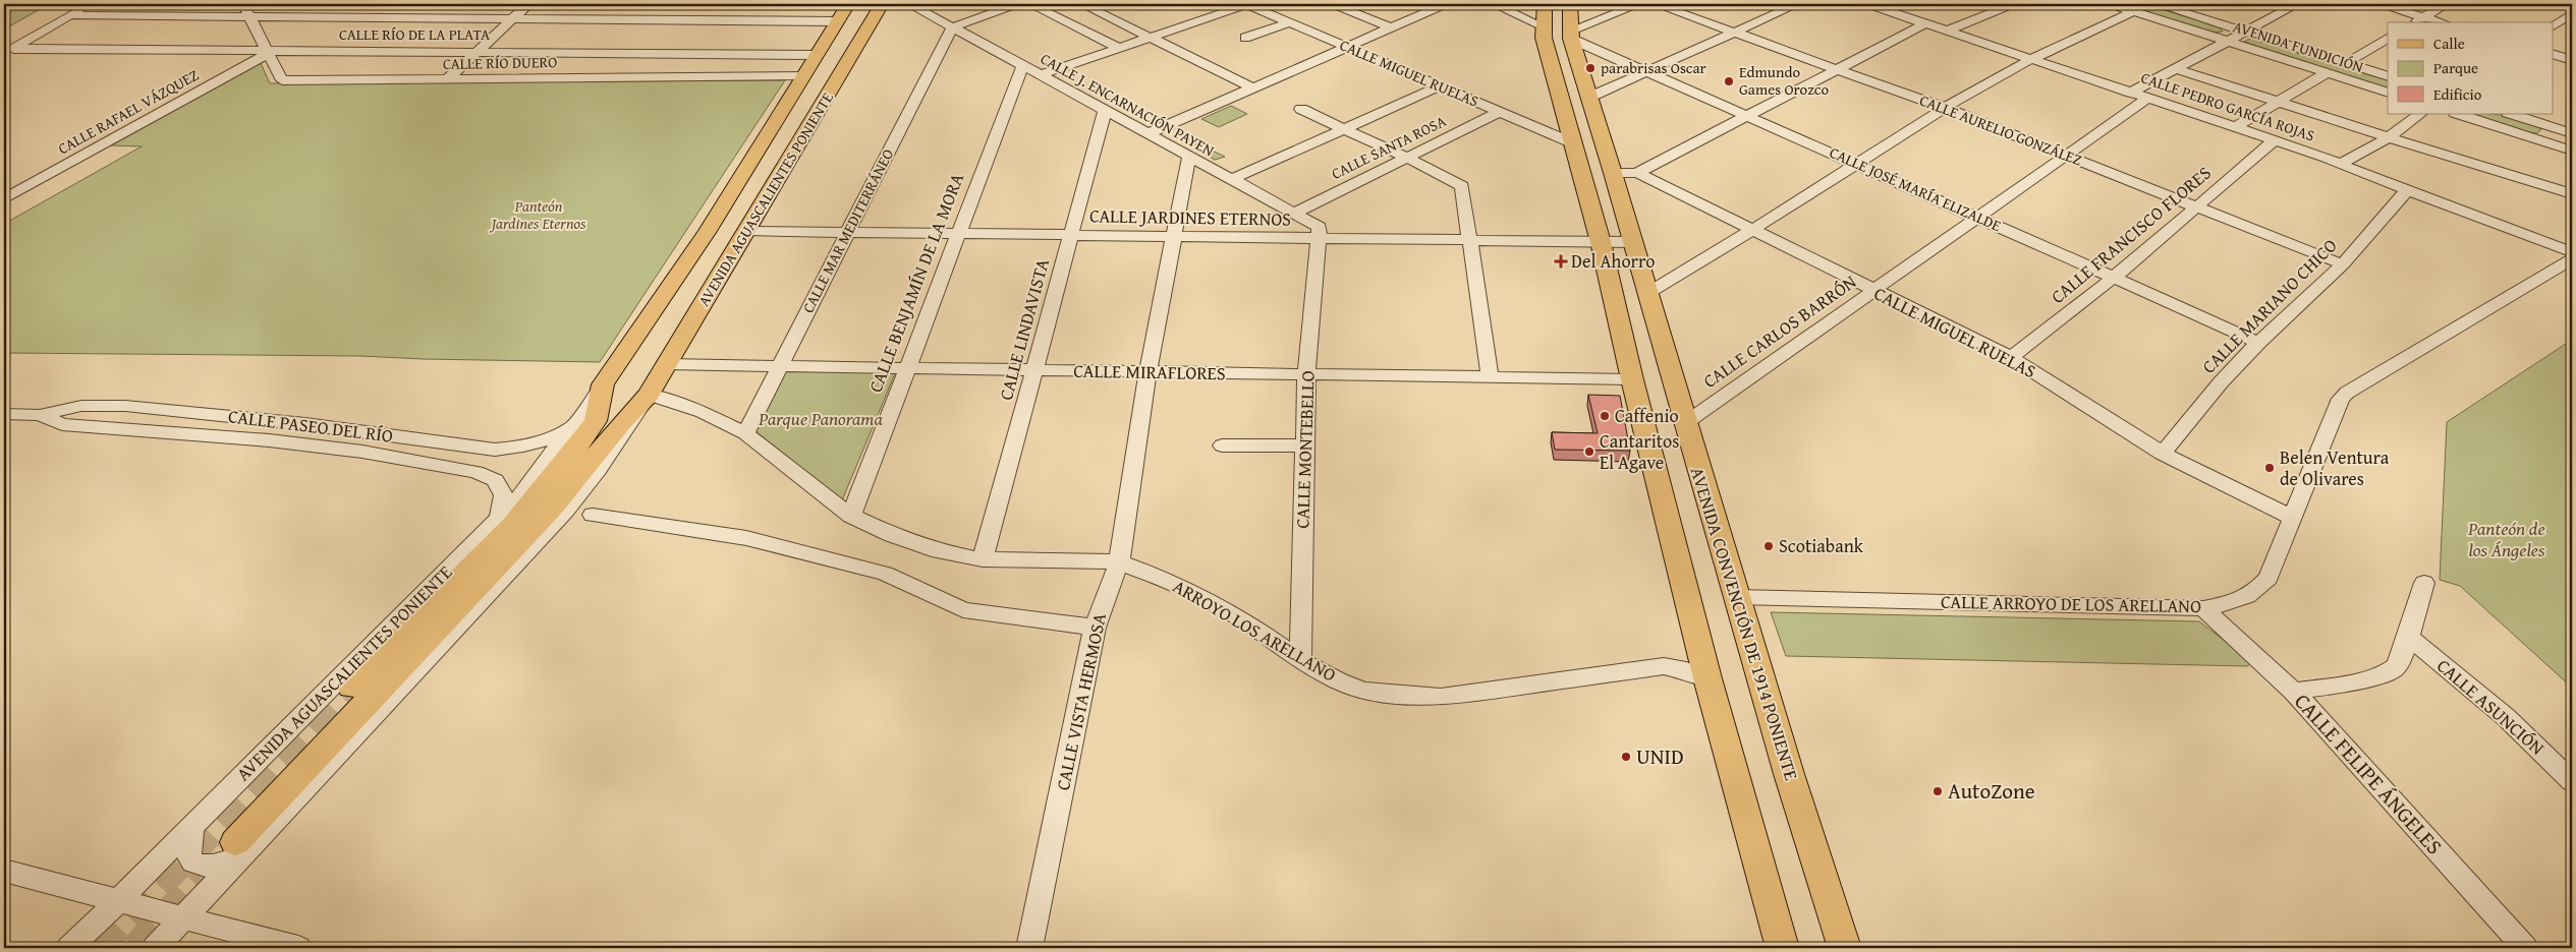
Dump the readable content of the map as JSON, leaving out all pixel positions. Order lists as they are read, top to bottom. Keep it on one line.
{"streets":{"main road":["AVENIDA AGUASCALIENTES PONIENTE","AVENIDA CONVENCIÓN DE 1914 PONIENTE"],"street":["CALLE RÍO DE LA PLATA","AVENIDA FUNDICIÓN","CALLE RÍO DUERO","CALLE MIGUEL RUELAS","CALLE J. ENCARNACIÓN PAYEN","CALLE PEDRO GARCÍA ROJAS","CALLE RAFAEL VÁZQUEZ","CALLE AURELIO GONZÁLEZ","CALLE SANTA ROSA","CALLE JOSÉ MARÍA ELIZALDE","CALLE JARDINES ETERNOS","CALLE MAR MEDITERRÁNEO","CALLE FRANCISCO FLORES","CALLE BENJAMÍN DE LA MORA","CALLE MARIANO CHICO","CALLE LINDAVISTA","CALLE CARLOS BARRÓN","CALLE MIRAFLORES","CALLE PASEO DEL RÍO","CALLE MONTEBELLO","CALLE ARROYO DE LOS ARELLANO","ARROYO LOS ARELLANO","CALLE VISTA HERMOSA","CALLE ASUNCIÓN","CALLE FELIPE ÁNGELES"]},"crossings":[["CALLE RÍO DE LA PLATA","CALLE RÍO DUERO"],["CALLE RÍO DE LA PLATA","CALLE RAFAEL VÁZQUEZ"],["CALLE RÍO DE LA PLATA","AVENIDA AGUASCALIENTES PONIENTE"],["CALLE RÍO DUERO","CALLE RAFAEL VÁZQUEZ"],["CALLE RÍO DUERO","AVENIDA AGUASCALIENTES PONIENTE"],["CALLE MIGUEL RUELAS","CALLE SANTA ROSA"],["CALLE MIGUEL RUELAS","CALLE FRANCISCO FLORES"],["CALLE MIGUEL RUELAS","CALLE MARIANO CHICO"],["CALLE MIGUEL RUELAS","CALLE CARLOS BARRÓN"],["CALLE MIGUEL RUELAS","CALLE ARROYO DE LOS ARELLANO"],["CALLE J. ENCARNACIÓN PAYEN","CALLE SANTA ROSA"],["CALLE J. ENCARNACIÓN PAYEN","CALLE JARDINES ETERNOS"],["CALLE J. ENCARNACIÓN PAYEN","CALLE MAR MEDITERRÁNEO"],["CALLE J. ENCARNACIÓN PAYEN","CALLE BENJAMÍN DE LA MORA"],["CALLE J. ENCARNACIÓN PAYEN","CALLE LINDAVISTA"],["CALLE J. ENCARNACIÓN PAYEN","CALLE MONTEBELLO"],["CALLE J. ENCARNACIÓN PAYEN","CALLE VISTA HERMOSA"],["CALLE PEDRO GARCÍA ROJAS","CALLE FRANCISCO FLORES"],["CALLE PEDRO GARCÍA ROJAS","CALLE MARIANO CHICO"],["CALLE PEDRO GARCÍA ROJAS","CALLE CARLOS BARRÓN"],["CALLE AURELIO GONZÁLEZ","CALLE FRANCISCO FLORES"],["CALLE AURELIO GONZÁLEZ","CALLE MARIANO CHICO"],["CALLE AURELIO GONZÁLEZ","CALLE CARLOS BARRÓN"],["CALLE JOSÉ MARÍA ELIZALDE","CALLE FRANCISCO FLORES"],["CALLE JOSÉ MARÍA ELIZALDE","CALLE MARIANO CHICO"],["CALLE JOSÉ MARÍA ELIZALDE","CALLE CARLOS BARRÓN"],["CALLE JOSÉ MARÍA ELIZALDE","AVENIDA CONVENCIÓN DE 1914 PONIENTE"],["AVENIDA AGUASCALIENTES PONIENTE","CALLE JARDINES ETERNOS"],["AVENIDA AGUASCALIENTES PONIENTE","CALLE MIRAFLORES"],["AVENIDA AGUASCALIENTES PONIENTE","CALLE PASEO DEL RÍO"],["AVENIDA AGUASCALIENTES PONIENTE","ARROYO LOS ARELLANO"],["CALLE JARDINES ETERNOS","CALLE MAR MEDITERRÁNEO"],["CALLE JARDINES ETERNOS","CALLE BENJAMÍN DE LA MORA"],["CALLE JARDINES ETERNOS","CALLE LINDAVISTA"],["CALLE JARDINES ETERNOS","CALLE MONTEBELLO"],["CALLE JARDINES ETERNOS","AVENIDA CONVENCIÓN DE 1914 PONIENTE"],["CALLE JARDINES ETERNOS","CALLE VISTA HERMOSA"],["CALLE MAR MEDITERRÁNEO","CALLE MIRAFLORES"],["CALLE MAR MEDITERRÁNEO","ARROYO LOS ARELLANO"],["CALLE BENJAMÍN DE LA MORA","CALLE MIRAFLORES"],["CALLE BENJAMÍN DE LA MORA","ARROYO LOS ARELLANO"],["CALLE LINDAVISTA","CALLE MIRAFLORES"],["CALLE LINDAVISTA","ARROYO LOS ARELLANO"],["CALLE CARLOS BARRÓN","AVENIDA CONVENCIÓN DE 1914 PONIENTE"],["CALLE MIRAFLORES","CALLE MONTEBELLO"],["CALLE MIRAFLORES","CALLE VISTA HERMOSA"],["CALLE MONTEBELLO","ARROYO LOS ARELLANO"],["CALLE ARROYO DE LOS ARELLANO","AVENIDA CONVENCIÓN DE 1914 PONIENTE"],["CALLE ARROYO DE LOS ARELLANO","CALLE FELIPE ÁNGELES"],["ARROYO LOS ARELLANO","CALLE VISTA HERMOSA"]],"parks":["Panteón Jardines Eternos","Parque Panorama","Panteón de los Ángeles"],"places":{"other":["parabrisas Oscar","Edmundo Games Orozco","Caffenio","Cantaritos El Agave","Belen Ventura de Olivares","Scotiabank","UNID","AutoZone"],"health":["Del Ahorro"]},"legend":["Calle","Parque","Edificio"]}
